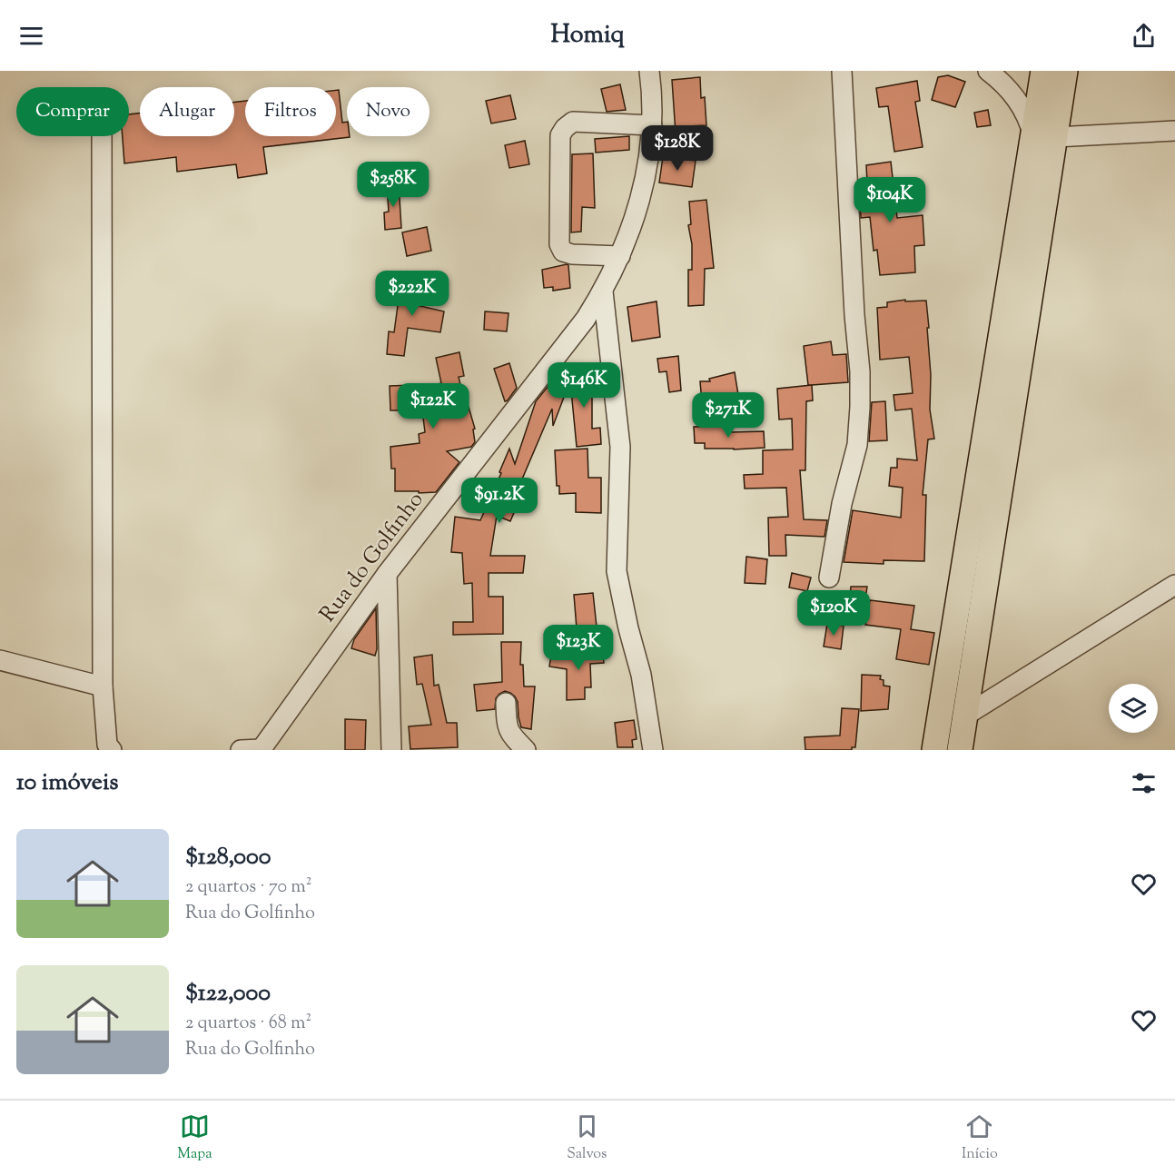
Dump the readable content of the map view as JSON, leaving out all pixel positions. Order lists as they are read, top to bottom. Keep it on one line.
{"streets":{"street":["Rua do Golfinho"]},"page":{"header":"Homiq","chip":["Comprar","Alugar","Filtros","Novo"],"price":["$128K","$258K","$104K","$222K","$146K","$122K","$271K","$91.2K","$120K","$123K"],"heading":"10 imóveis","list":[{"name":"$128,000","note":"2 quartos · 70 m² · Rua do Golfinho"},{"name":"$122,000","note":"2 quartos · 68 m² · Rua do Golfinho"}],"tabs":["Mapa","Salvos","Início"]}}
